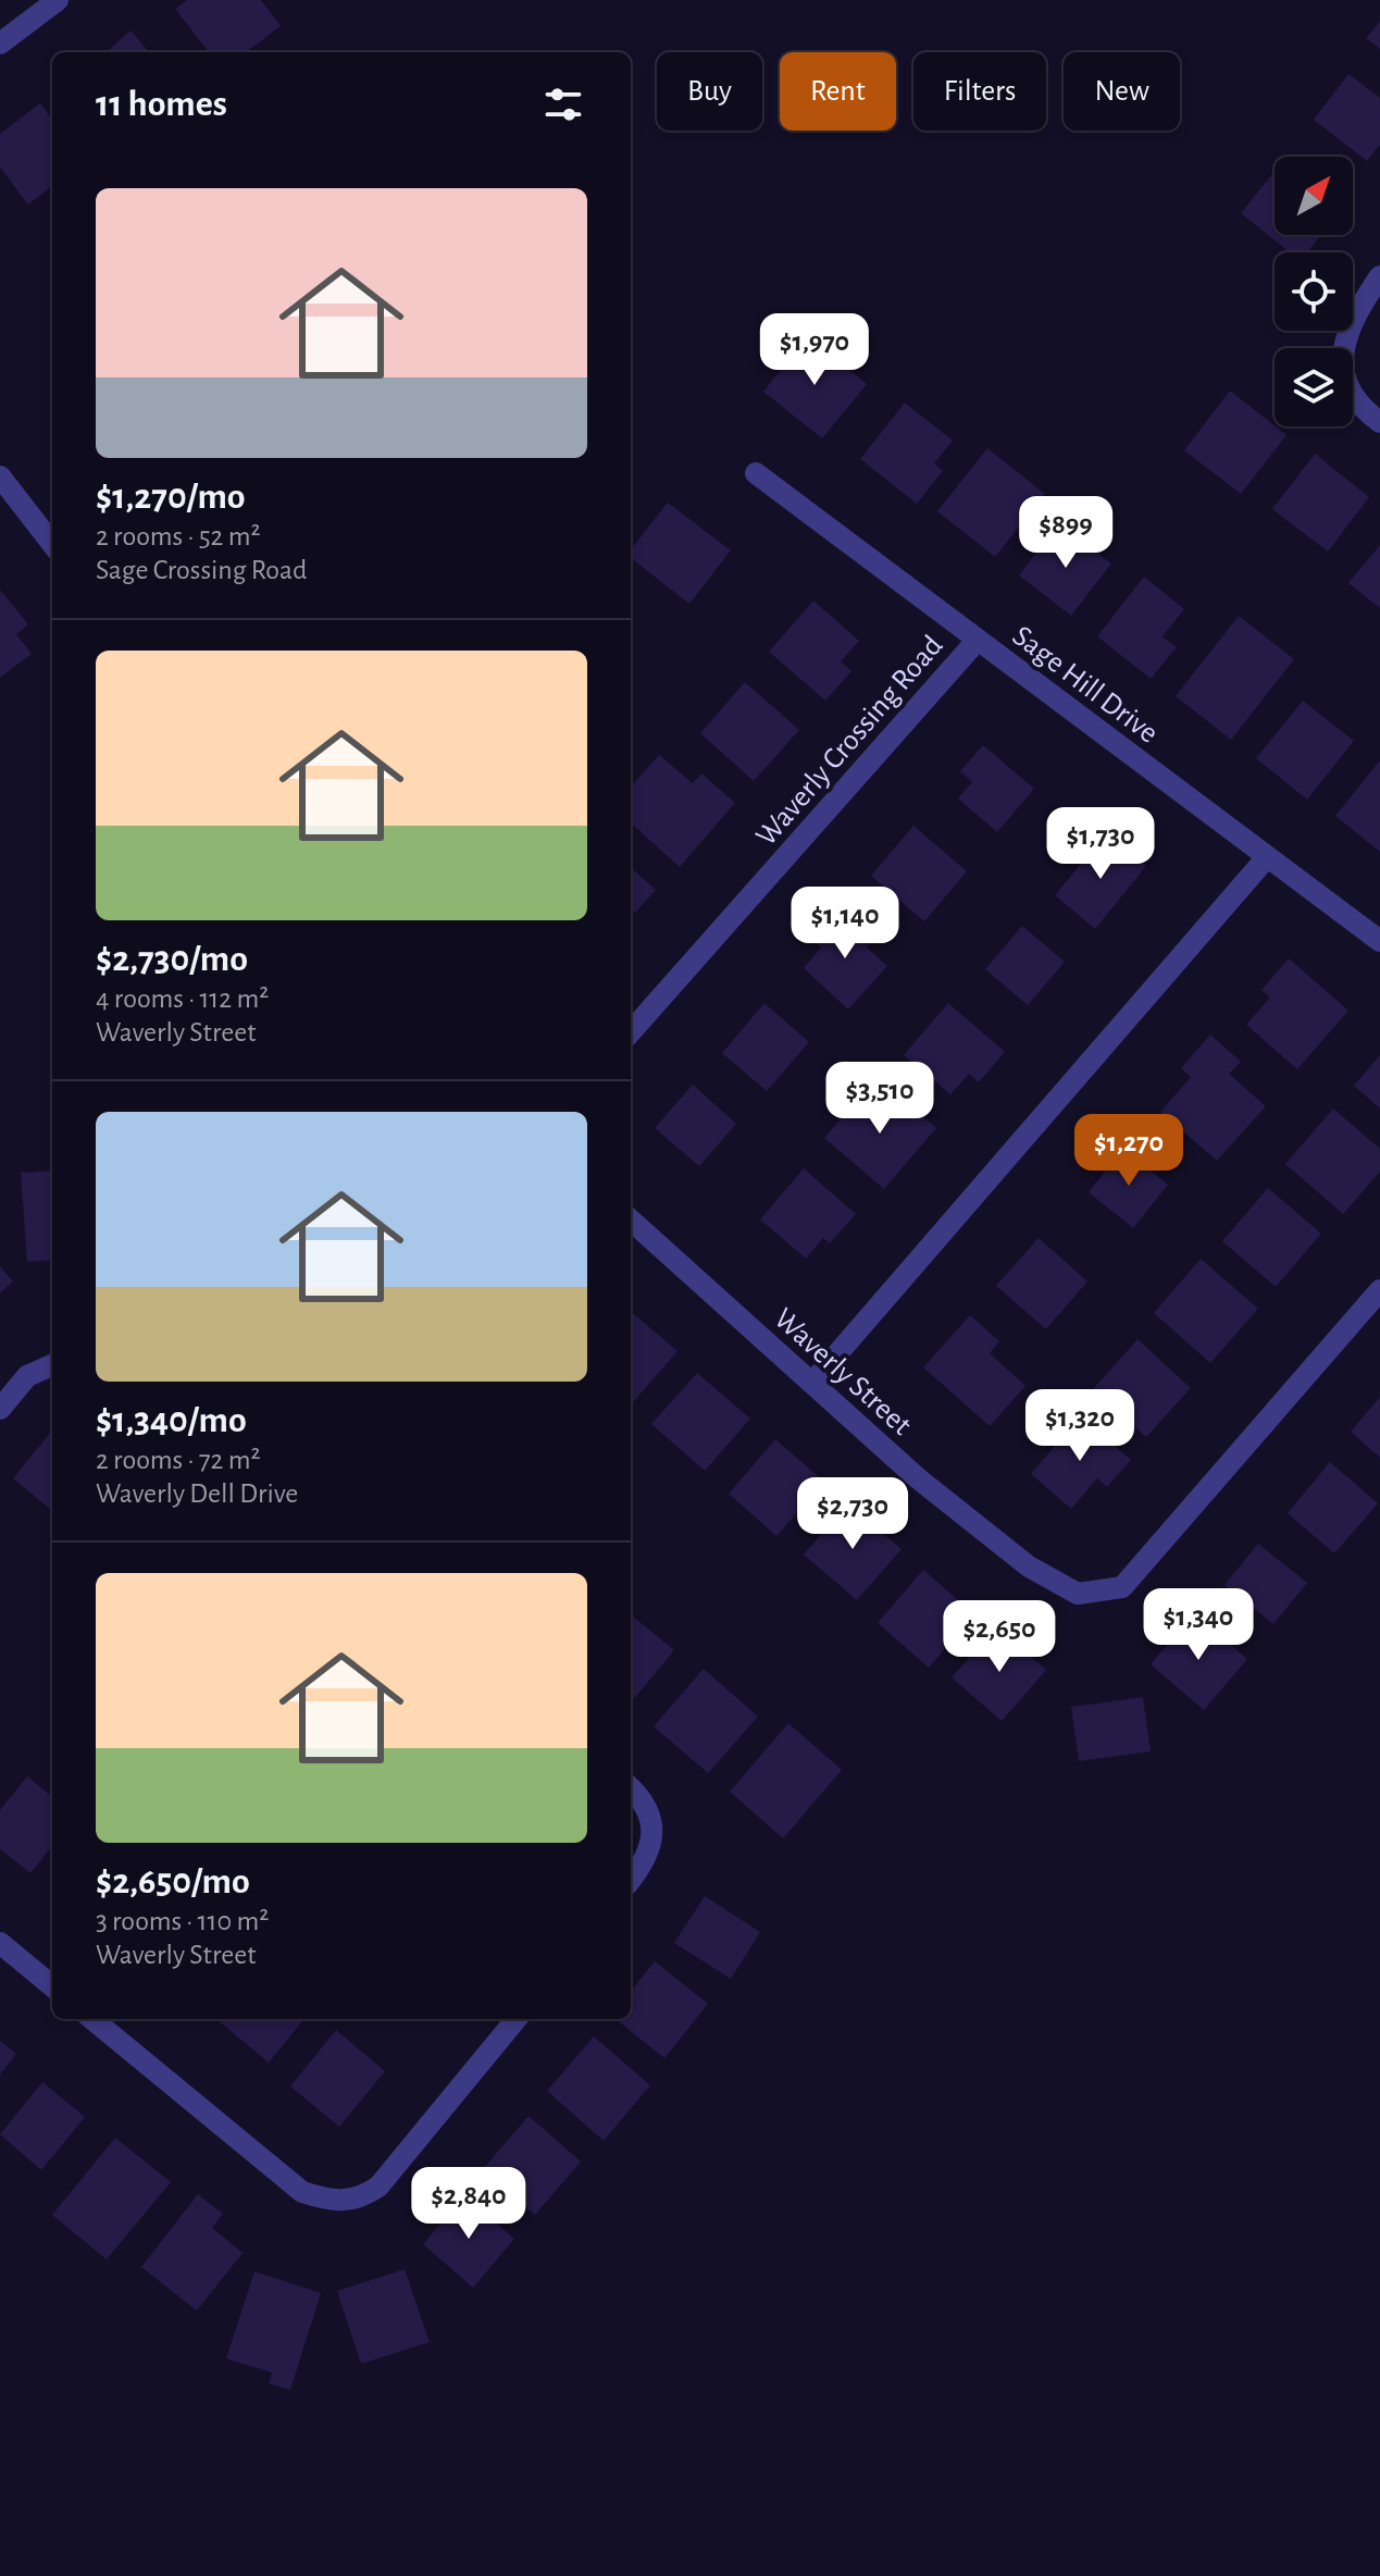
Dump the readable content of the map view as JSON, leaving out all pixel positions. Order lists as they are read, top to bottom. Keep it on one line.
{"streets":{"street":["Sage Hill Drive","Waverly Crossing Road","Waverly Street"]},"crossings":[["Sage Hill Drive","Waverly Crossing Road"]],"north":"top right","page":{"chip":["Buy","Rent","Filters","New"],"heading":"11 homes","list":[{"name":"$1,270/mo","note":"2 rooms · 52 m² · Sage Crossing Road"},{"name":"$2,730/mo","note":"4 rooms · 112 m² · Waverly Street"},{"name":"$1,340/mo","note":"2 rooms · 72 m² · Waverly Dell Drive"},{"name":"$2,650/mo","note":"3 rooms · 110 m² · Waverly Street"}],"price":["$1,970","$899","$1,730","$1,140","$3,510","$1,270","$1,320","$2,730","$1,340","$2,650","$2,840"]}}
